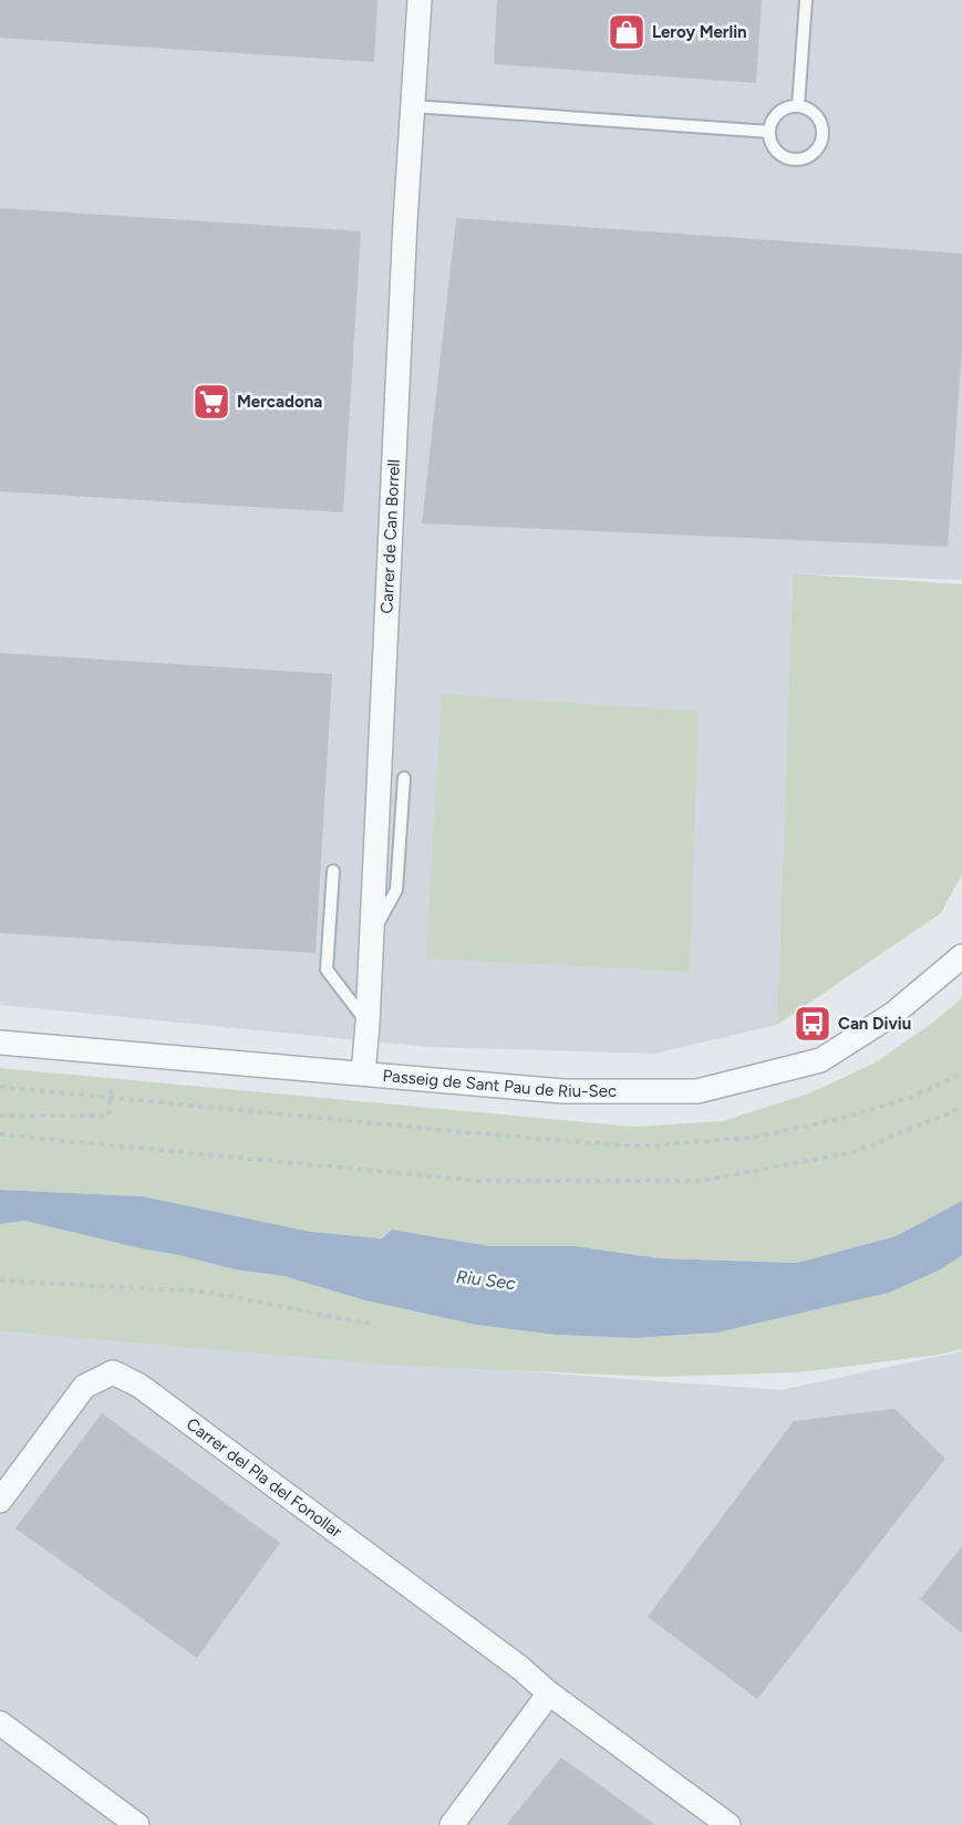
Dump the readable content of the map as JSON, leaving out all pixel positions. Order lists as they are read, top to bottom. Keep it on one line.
{"streets":{"street":["Carrer de Can Borrell","Passeig de Sant Pau de Riu-Sec","Carrer del Pla del Fonollar"]},"crossings":[["Carrer de Can Borrell","Passeig de Sant Pau de Riu-Sec"]],"water":["Riu Sec"],"places":{"shop":["Leroy Merlin"],"supermarket":["Mercadona"],"bus stop":["Can Diviu"]}}
